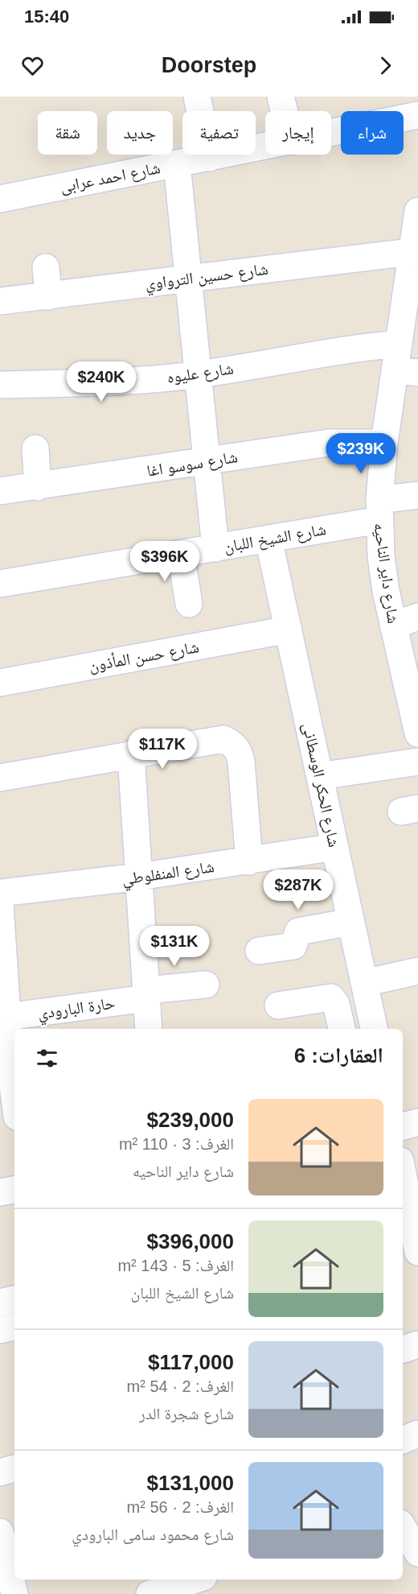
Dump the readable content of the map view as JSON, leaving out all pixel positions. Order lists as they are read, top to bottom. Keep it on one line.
{"streets":{"street":["شارع احمد عرابى","شارع حسين الترواوي","شارع عليوه","شارع سوسو اغا","شارع الشيخ اللبان","شارع داير الناحيه","شارع حسن المأذون","شارع الحكر الوسطانى","شارع المنفلوطي","حارة البارودي"]},"crossings":[["شارع حسين الترواوي","شارع داير الناحيه"],["شارع عليوه","شارع داير الناحيه"],["شارع سوسو اغا","شارع داير الناحيه"],["شارع الشيخ اللبان","شارع داير الناحيه"],["شارع الشيخ اللبان","شارع الحكر الوسطانى"],["شارع حسن المأذون","شارع الحكر الوسطانى"],["شارع الحكر الوسطانى","شارع المنفلوطي"]],"page":{"status":"15:40","header":"Doorstep","chip":["شراء","إيجار","تصفية","جديد","شقة"],"price":["$240K","$239K","$396K","$117K","$287K","$131K"],"heading":"العقارات: 6","list":[{"name":"$239,000","note":"الغرف: 3 · 110 m² · شارع داير الناحيه"},{"name":"$396,000","note":"الغرف: 5 · 143 m² · شارع الشيخ اللبان"},{"name":"$117,000","note":"الغرف: 2 · 54 m² · شارع شجرة الدر"},{"name":"$131,000","note":"الغرف: 2 · 56 m² · شارع محمود سامى البارودي"}]}}
